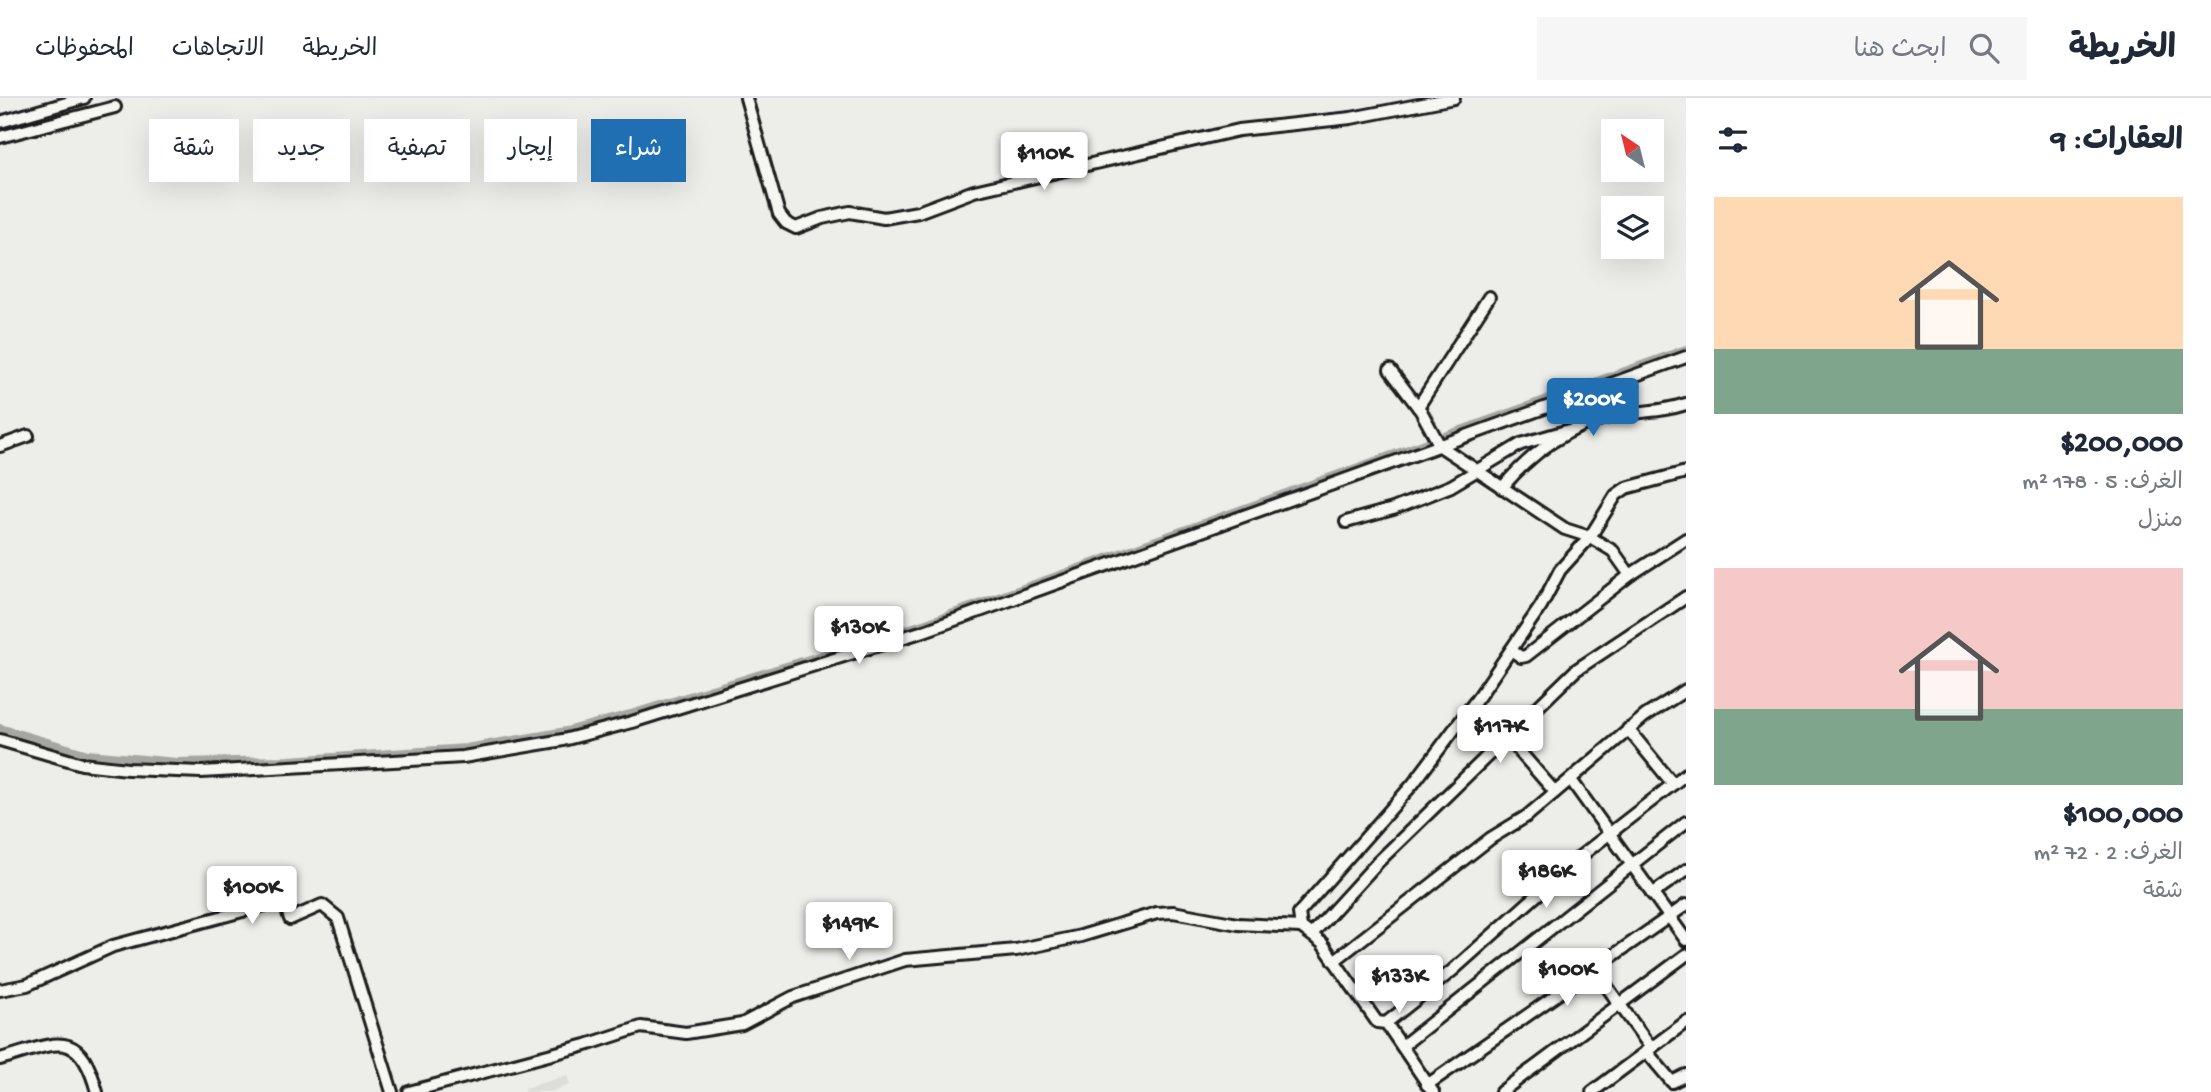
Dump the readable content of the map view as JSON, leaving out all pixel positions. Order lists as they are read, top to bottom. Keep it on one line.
{"north":"top left","page":{"header":"الخريطة","search":"ابحث هنا","nav":["الخريطة","الاتجاهات","المحفوظات"],"heading":"العقارات: 9","chip":["شراء","إيجار","تصفية","جديد","شقة"],"price":["$110K","$200K","$130K","$117K","$186K","$100K","$149K","$100K","$133K"],"list":[{"name":"$200,000","note":"الغرف: 5 · 178 m² · منزل"},{"name":"$100,000","note":"الغرف: 2 · 72 m² · شقة"}]}}
